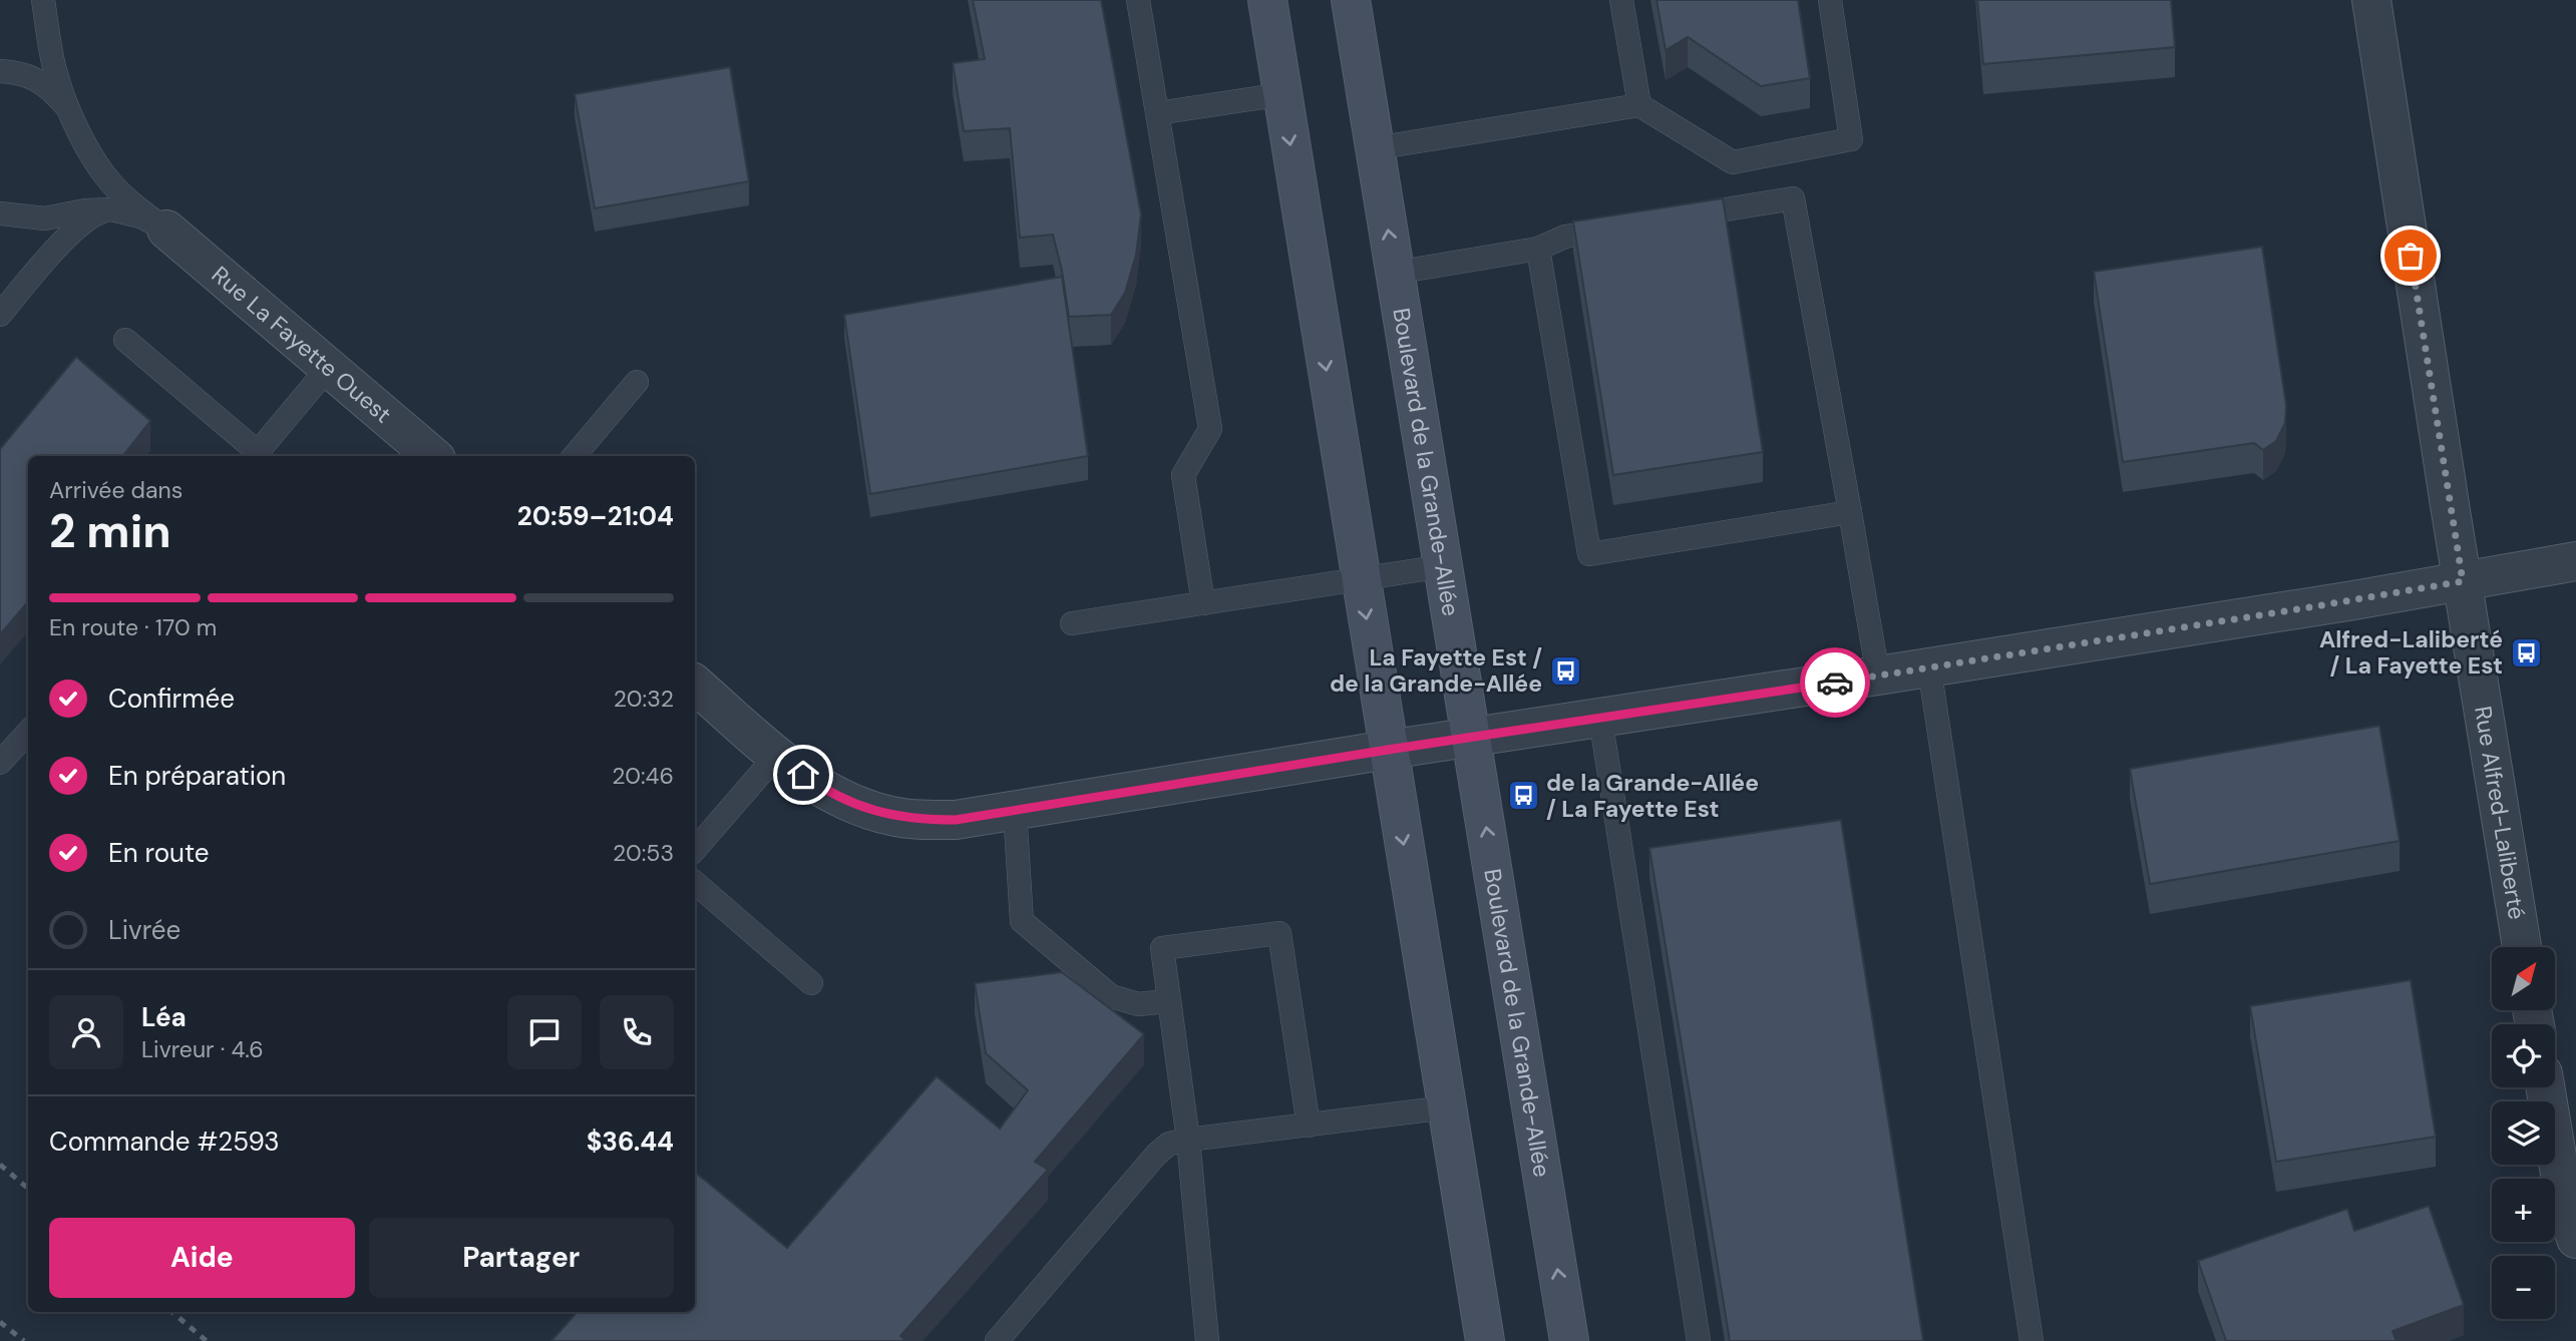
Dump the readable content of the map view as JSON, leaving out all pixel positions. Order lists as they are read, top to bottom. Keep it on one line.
{"streets":{"street":["Rue La Fayette Ouest","Boulevard de la Grande-Allée","Rue Alfred-Laliberté"]},"places":{"bus stop":["Alfred-Laliberté / La Fayette Est","La Fayette Est / de la Grande-Allée","de la Grande-Allée / La Fayette Est"]},"north":"top right","page":{"heading":["2 min","Arrivée dans","20:59–21:04"],"panel":["Léa","Livreur · 4.6","Commande #2593","$36.44"],"bar":"En route · 170 m","list":[["Confirmée","20:32"],["En préparation","20:46"],["En route","20:53"],"Livrée"],"map_buttons":["+","−"],"buttons":["Aide","Partager"]}}
